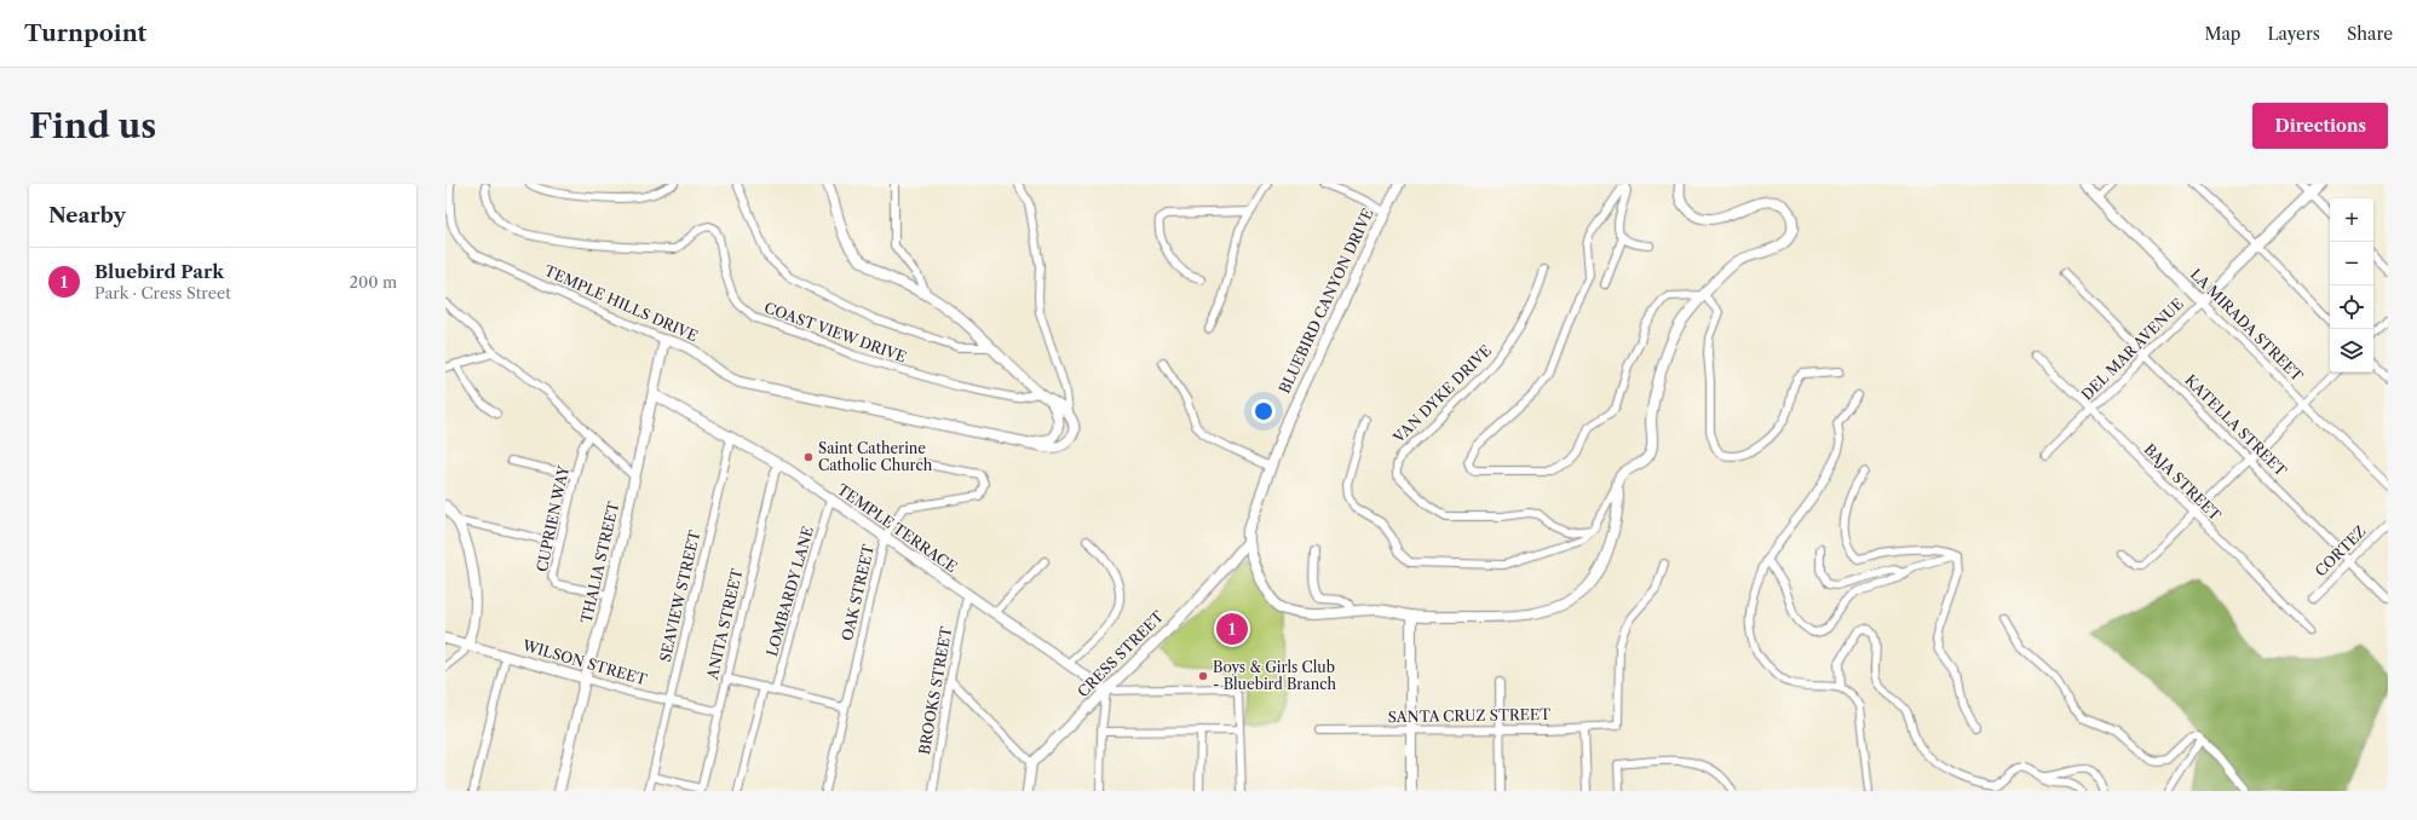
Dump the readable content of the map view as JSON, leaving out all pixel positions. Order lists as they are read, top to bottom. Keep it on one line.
{"streets":{"street":["BLUEBIRD CANYON DRIVE","TEMPLE HILLS DRIVE","LA MIRADA STREET","COAST VIEW DRIVE","DEL MAR AVENUE","VAN DYKE DRIVE","KATELLA STREET","BAJA STREET","CUPRIEN WAY","TEMPLE TERRACE","CORTEZ","THALIA STREET","LOMBARDY LANE","OAK STREET","SEAVIEW STREET","ANITA STREET","CRESS STREET","WILSON STREET","BROOKS STREET","SANTA CRUZ STREET"]},"crossings":[["BLUEBIRD CANYON DRIVE","CRESS STREET"],["TEMPLE HILLS DRIVE","THALIA STREET"],["LA MIRADA STREET","DEL MAR AVENUE"],["DEL MAR AVENUE","KATELLA STREET"],["DEL MAR AVENUE","BAJA STREET"],["KATELLA STREET","CORTEZ"],["CUPRIEN WAY","THALIA STREET"],["TEMPLE TERRACE","THALIA STREET"],["TEMPLE TERRACE","LOMBARDY LANE"],["TEMPLE TERRACE","OAK STREET"],["TEMPLE TERRACE","SEAVIEW STREET"],["TEMPLE TERRACE","ANITA STREET"],["TEMPLE TERRACE","CRESS STREET"],["TEMPLE TERRACE","BROOKS STREET"],["THALIA STREET","WILSON STREET"],["SEAVIEW STREET","WILSON STREET"],["ANITA STREET","WILSON STREET"]],"places":["Saint Catherine Catholic Church","Boys & Girls Club - Bluebird Branch"],"page":{"header":"Turnpoint","nav":["Map","Layers","Share"],"buttons":"Directions","title":"Find us","heading":"Nearby","map_buttons":["+","−"],"list":[{"mark":"1","name":"Bluebird Park","note":"Park · Cress Street","value":"200 m"}],"pins":"1"}}
